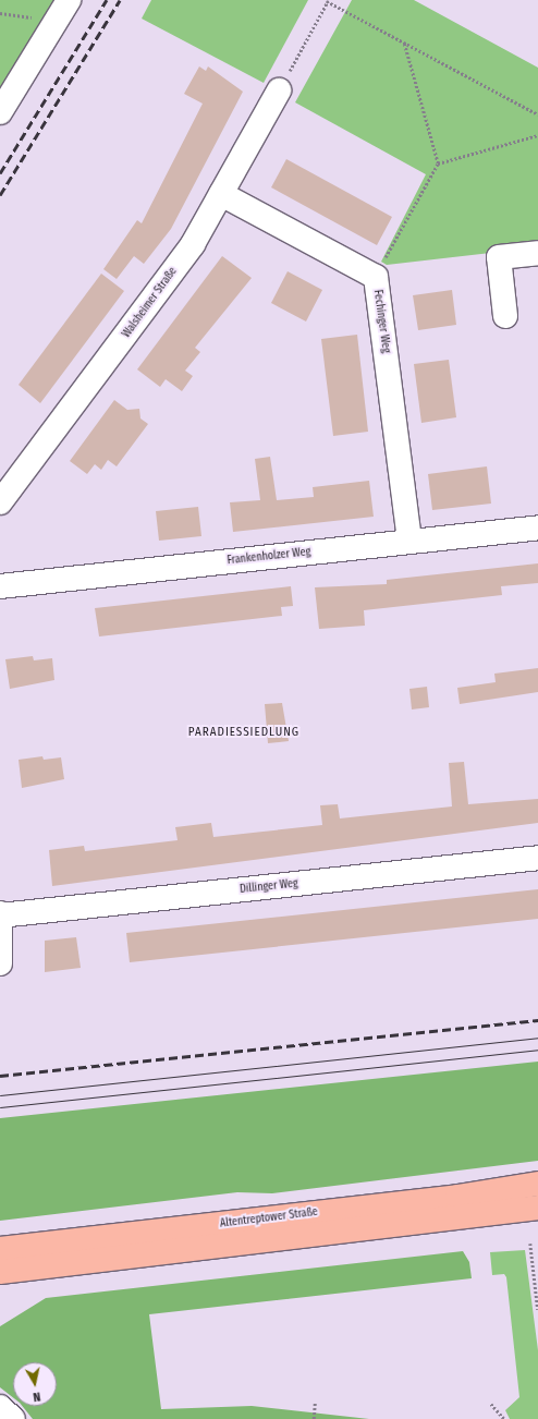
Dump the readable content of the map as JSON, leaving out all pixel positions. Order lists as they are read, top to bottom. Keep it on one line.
{"streets":{"main road":["Altentreptower Straße"],"street":["Walsheimer Straße","Fechinger Weg","Frankenholzer Weg","Dillinger Weg"]},"crossings":[["Walsheimer Straße","Fechinger Weg"],["Fechinger Weg","Frankenholzer Weg"]],"districts":["PARADIESSIEDLUNG"],"north":"bottom"}
